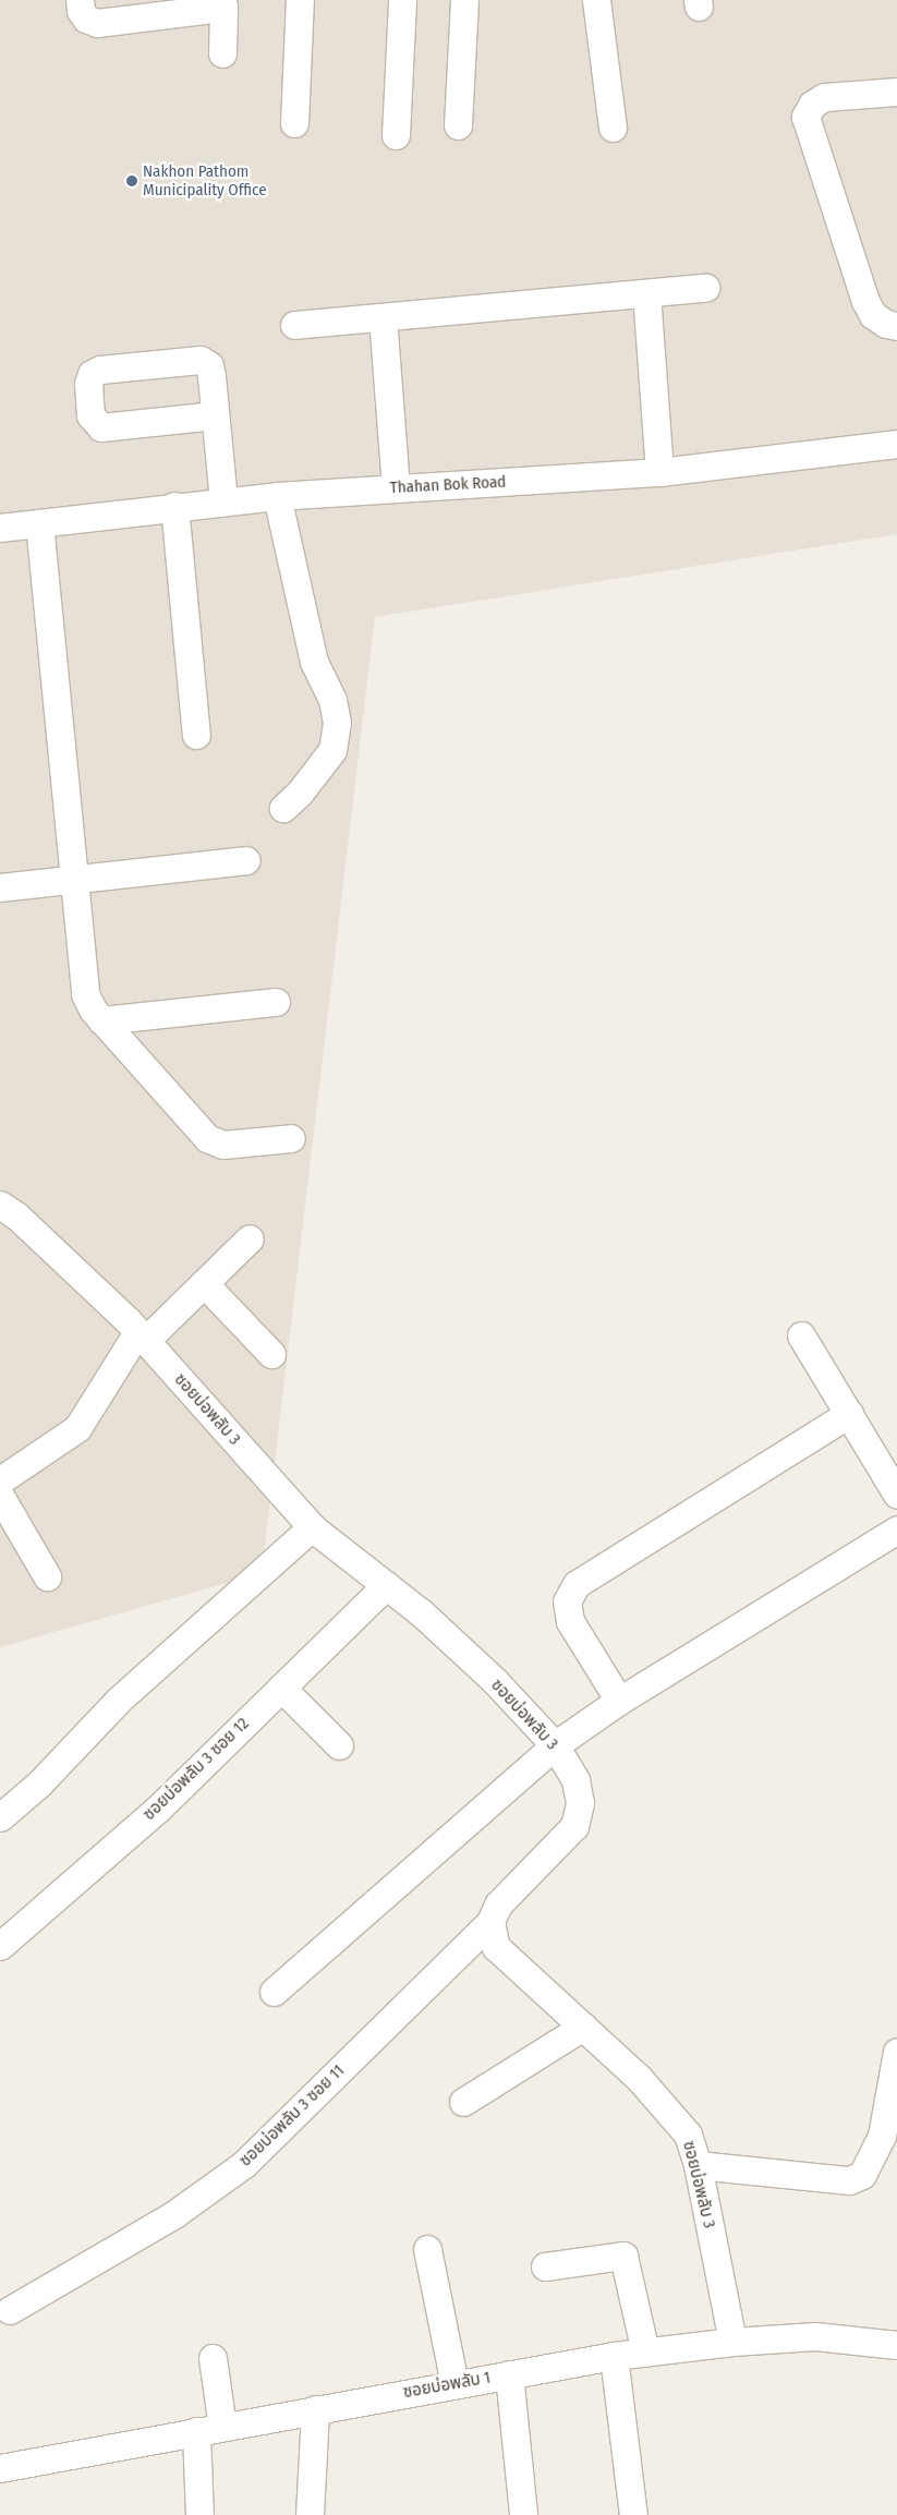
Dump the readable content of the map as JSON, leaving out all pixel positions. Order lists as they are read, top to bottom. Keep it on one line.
{"streets":{"street":["Thahan Bok Road","ซอยบ่อพลับ 3","ซอยบ่อพลับ 3 ซอย 12","ซอยบ่อพลับ 3 ซอย 11","ซอยบ่อพลับ 1"]},"crossings":[["ซอยบ่อพลับ 3","ซอยบ่อพลับ 3 ซอย 12"],["ซอยบ่อพลับ 3","ซอยบ่อพลับ 3 ซอย 11"],["ซอยบ่อพลับ 3","ซอยบ่อพลับ 1"]],"places":["Nakhon Pathom Municipality Office"]}
